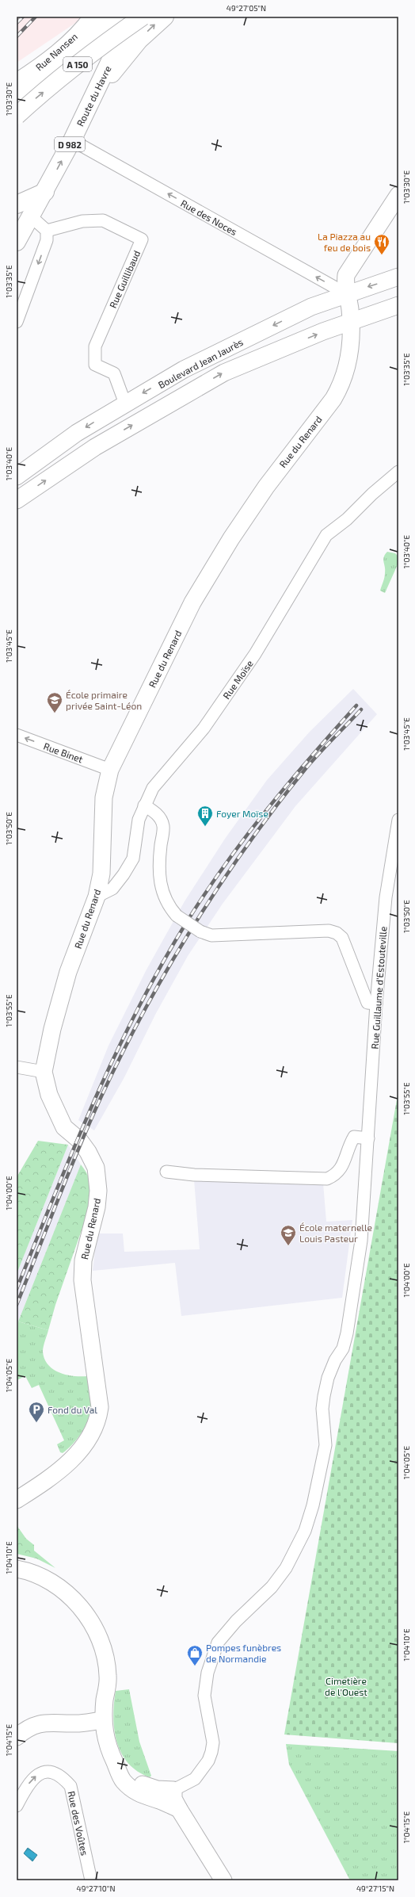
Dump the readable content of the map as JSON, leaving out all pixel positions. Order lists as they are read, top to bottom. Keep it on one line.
{"streets":{"main road":["Rue Nansen","A 150","Route du Havre","D 982"],"street":["Rue des Noces","Rue Guillibaud","Boulevard Jean Jaurès","Rue du Renard","Rue Moïse","Rue Binet","Rue Guillaume d'Estouteville","Rue des Voûtes"]},"crossings":[["Route du Havre","Rue des Noces"],["Rue des Noces","Boulevard Jean Jaurès"],["Rue des Noces","Rue du Renard"],["Rue Guillibaud","Boulevard Jean Jaurès"],["Boulevard Jean Jaurès","Rue du Renard"],["Rue du Renard","Rue Moïse"],["Rue du Renard","Rue Binet"]],"one_way":["Rue des Noces","Rue Binet"],"parks":["Cimetière de l'Ouest"],"places":{"restaurant":["La Piazza au feu de bois"],"school or university":["École primaire privée Saint-Léon","École maternelle Louis Pasteur"],"building":["Foyer Moïse"],"parking":["Fond du Val"],"shop":["Pompes funèbres de Normandie"]},"coordinates":["49°27'05\"N","1°03'30\"E","1°03'35\"E","1°03'40\"E","1°03'45\"E","1°03'50\"E","1°03'55\"E","1°04'00\"E","1°04'05\"E","1°04'10\"E","1°04'15\"E","49°27'10\"N","49°27'15\"N"]}
